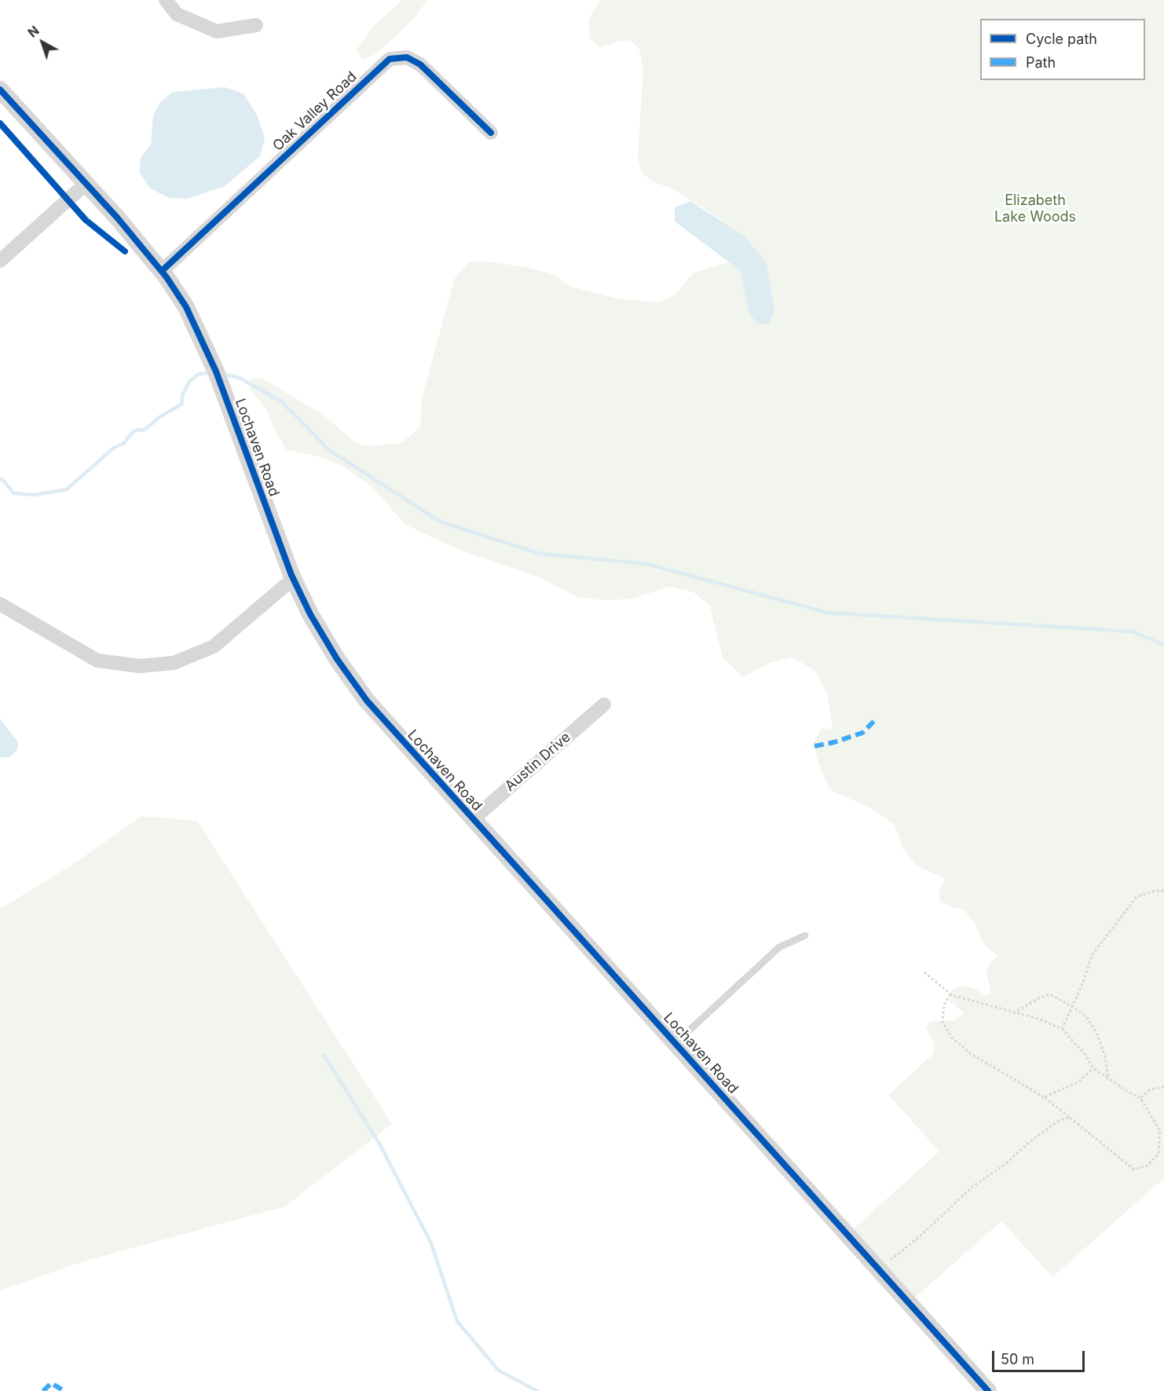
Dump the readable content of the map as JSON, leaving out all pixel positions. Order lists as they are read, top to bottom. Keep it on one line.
{"streets":{"street":["Oak Valley Road","Lochaven Road","Austin Drive"]},"crossings":[["Oak Valley Road","Lochaven Road"],["Lochaven Road","Austin Drive"]],"parks":["Elizabeth Lake Woods"],"legend":["Cycle path","Path"],"scale_bar":"50 m","north":"top left"}
